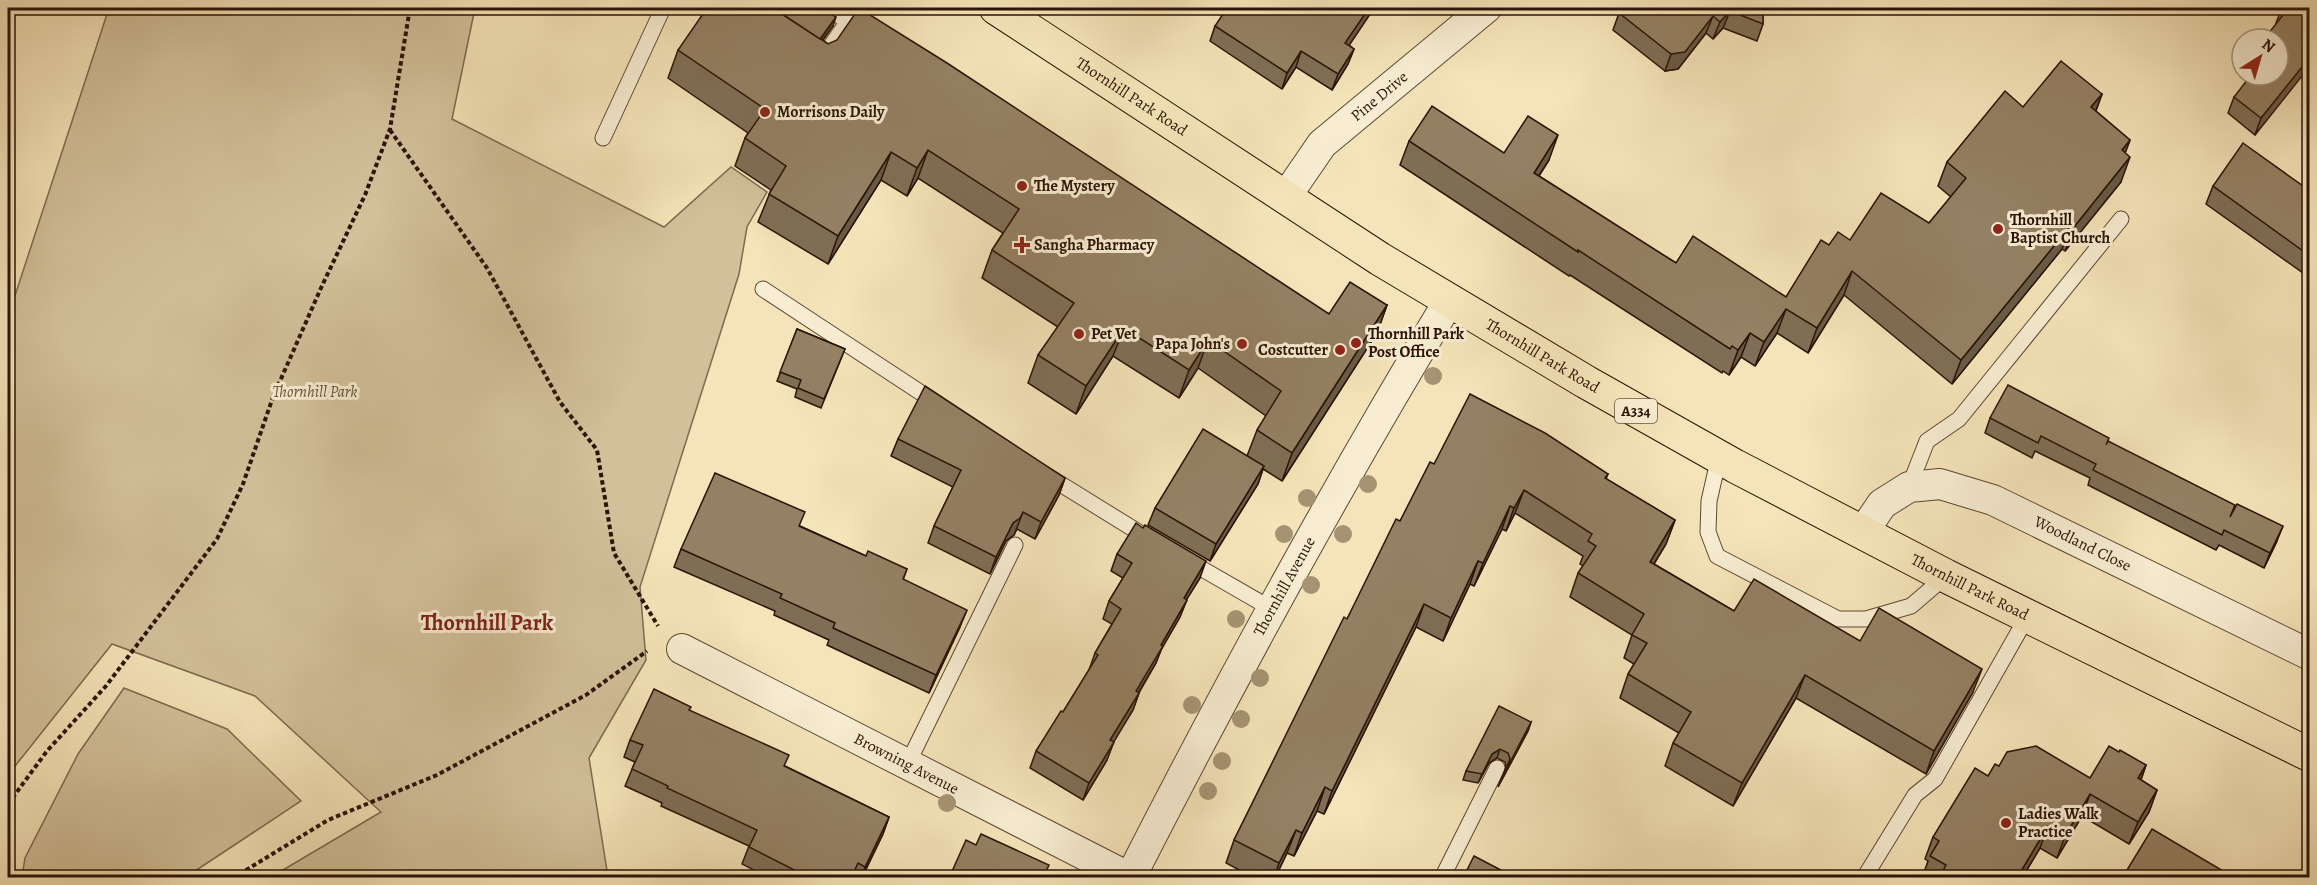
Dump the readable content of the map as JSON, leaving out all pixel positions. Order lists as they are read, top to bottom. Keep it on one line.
{"streets":{"main road":["Thornhill Park Road","A334"],"street":["Pine Drive","Woodland Close","Thornhill Avenue","Browning Avenue"]},"crossings":[["Thornhill Park Road","Pine Drive"],["Thornhill Park Road","Woodland Close"],["Thornhill Park Road","Thornhill Avenue"],["Thornhill Avenue","Browning Avenue"]],"districts":["Thornhill Park"],"parks":["Thornhill Park"],"places":{"other":["Morrisons Daily","The Mystery","Thornhill Baptist Church","Pet Vet","Thornhill Park Post Office","Papa John's","Costcutter","Ladies Walk Practice"],"health":["Sangha Pharmacy"]},"north":"top right"}
